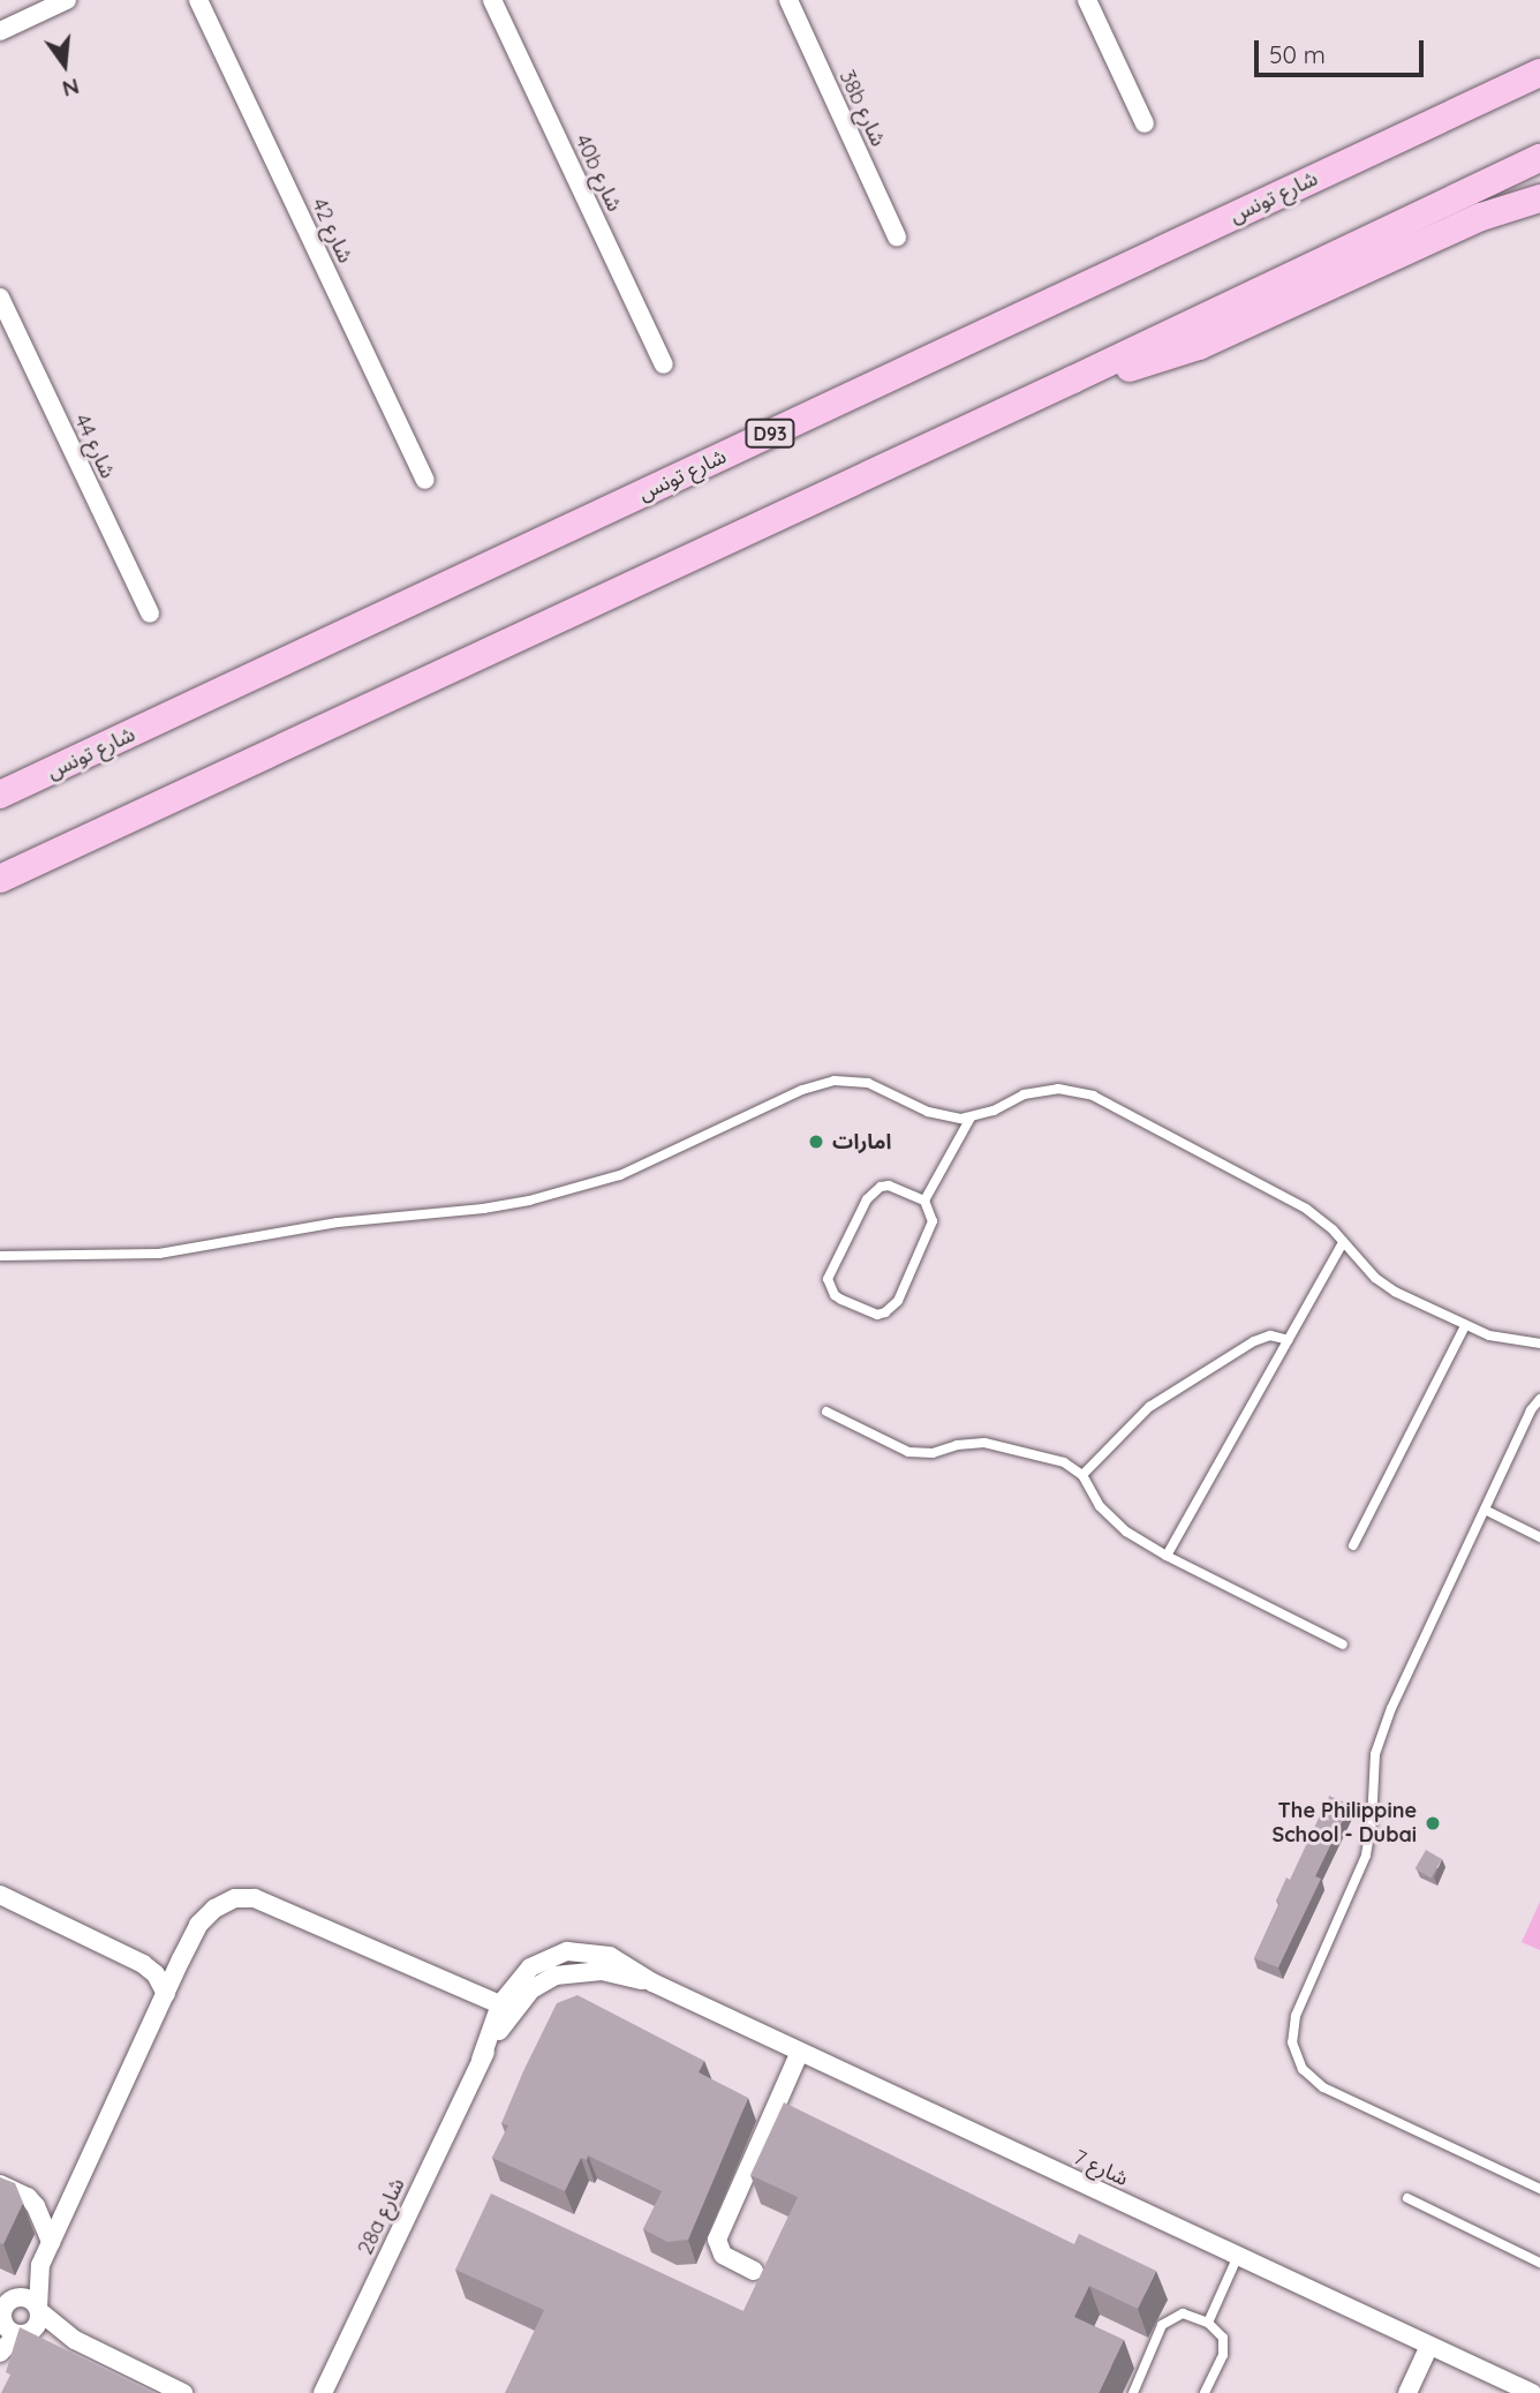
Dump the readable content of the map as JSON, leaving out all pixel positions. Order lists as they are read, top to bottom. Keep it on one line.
{"streets":{"main road":["شارع تونس","D93"],"street":["38b شارع","40b شارع","شارع 42","شارع 44","شارع 7","28a شارع"]},"crossings":[["شارع 7","28a شارع"]],"places":["امارات","The Philippine School - Dubai"],"scale_bar":"50 m","north":"bottom"}
